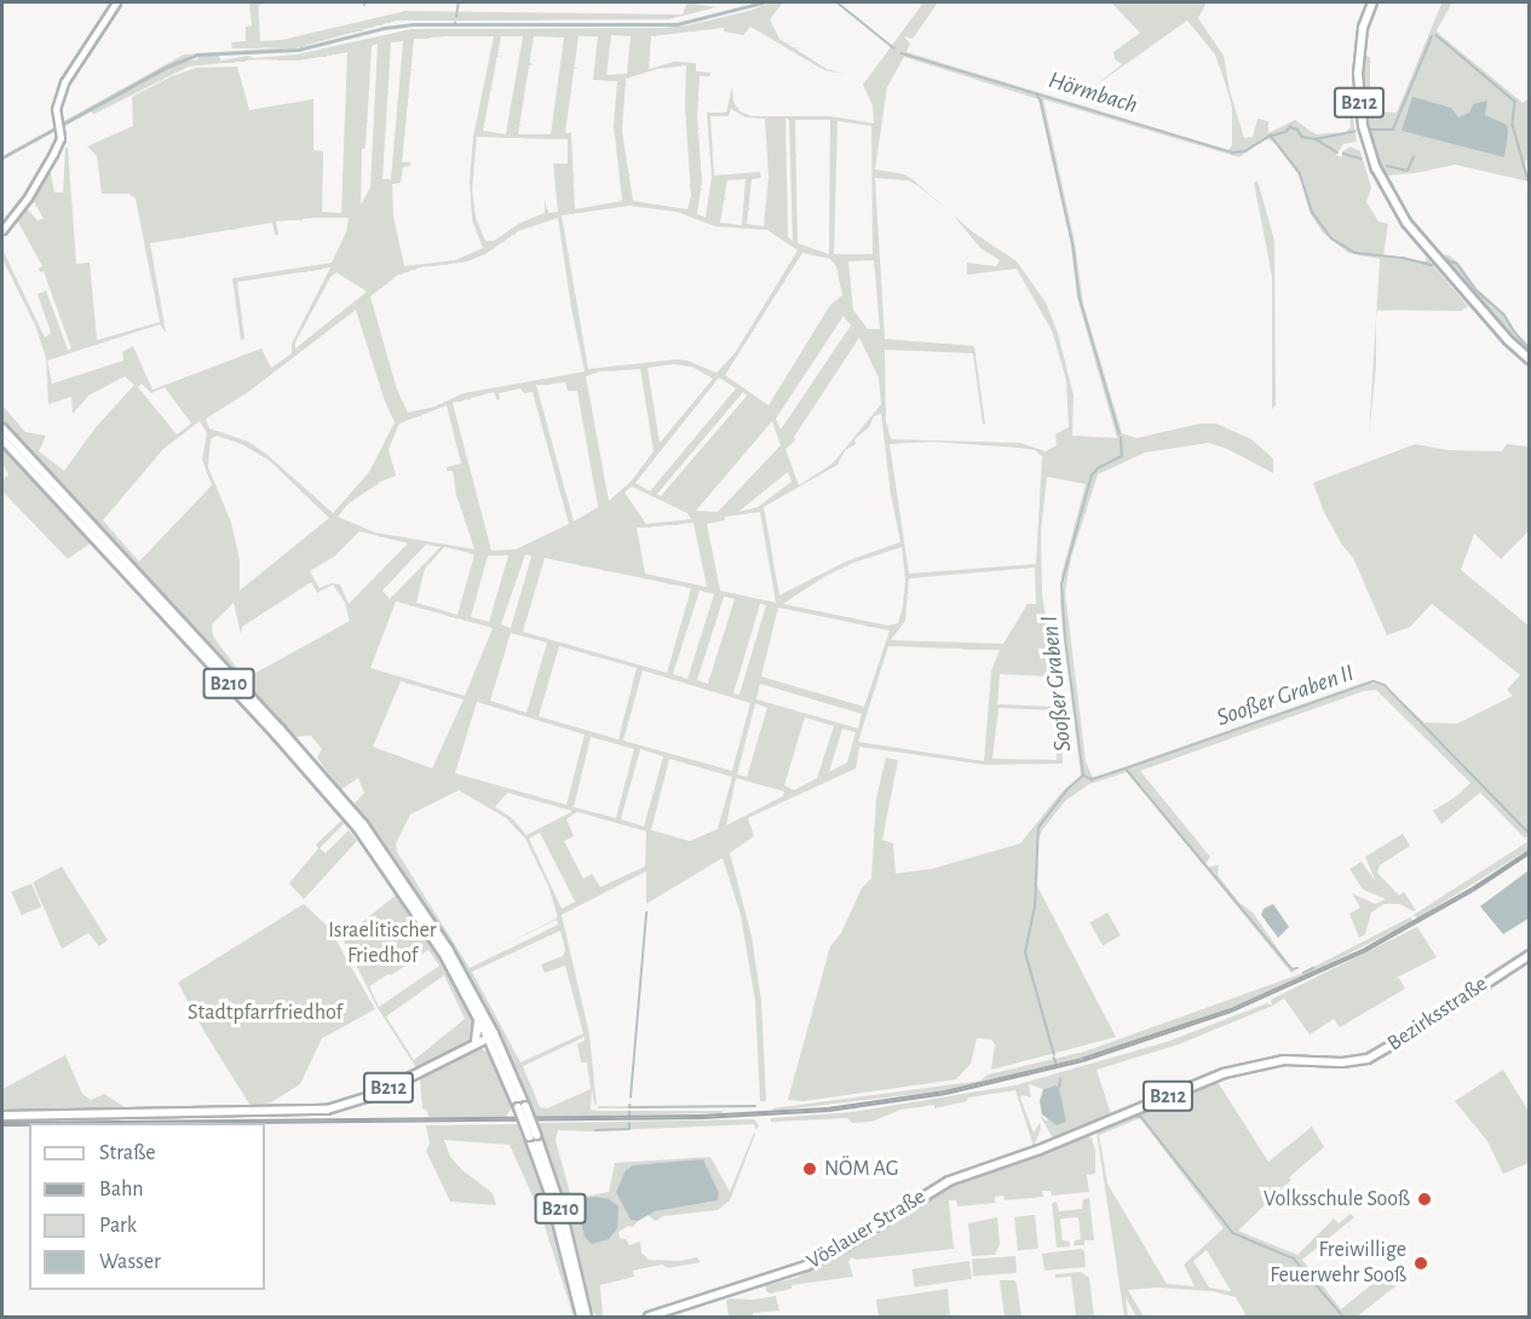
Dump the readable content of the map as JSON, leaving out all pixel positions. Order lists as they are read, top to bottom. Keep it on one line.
{"streets":{"main road":["B212","B210","Bezirksstraße","Vöslauer Straße"]},"crossings":[["B212","B210"],["Bezirksstraße","Vöslauer Straße"]],"water":["Hörmbach","Sooßer Graben I","Sooßer Graben II"],"parks":["Israelitischer Friedhof","Stadtpfarrfriedhof"],"places":["NÖM AG","Volksschule Sooß","Freiwillige Feuerwehr Sooß"],"legend":["Straße","Bahn","Park","Wasser"]}
